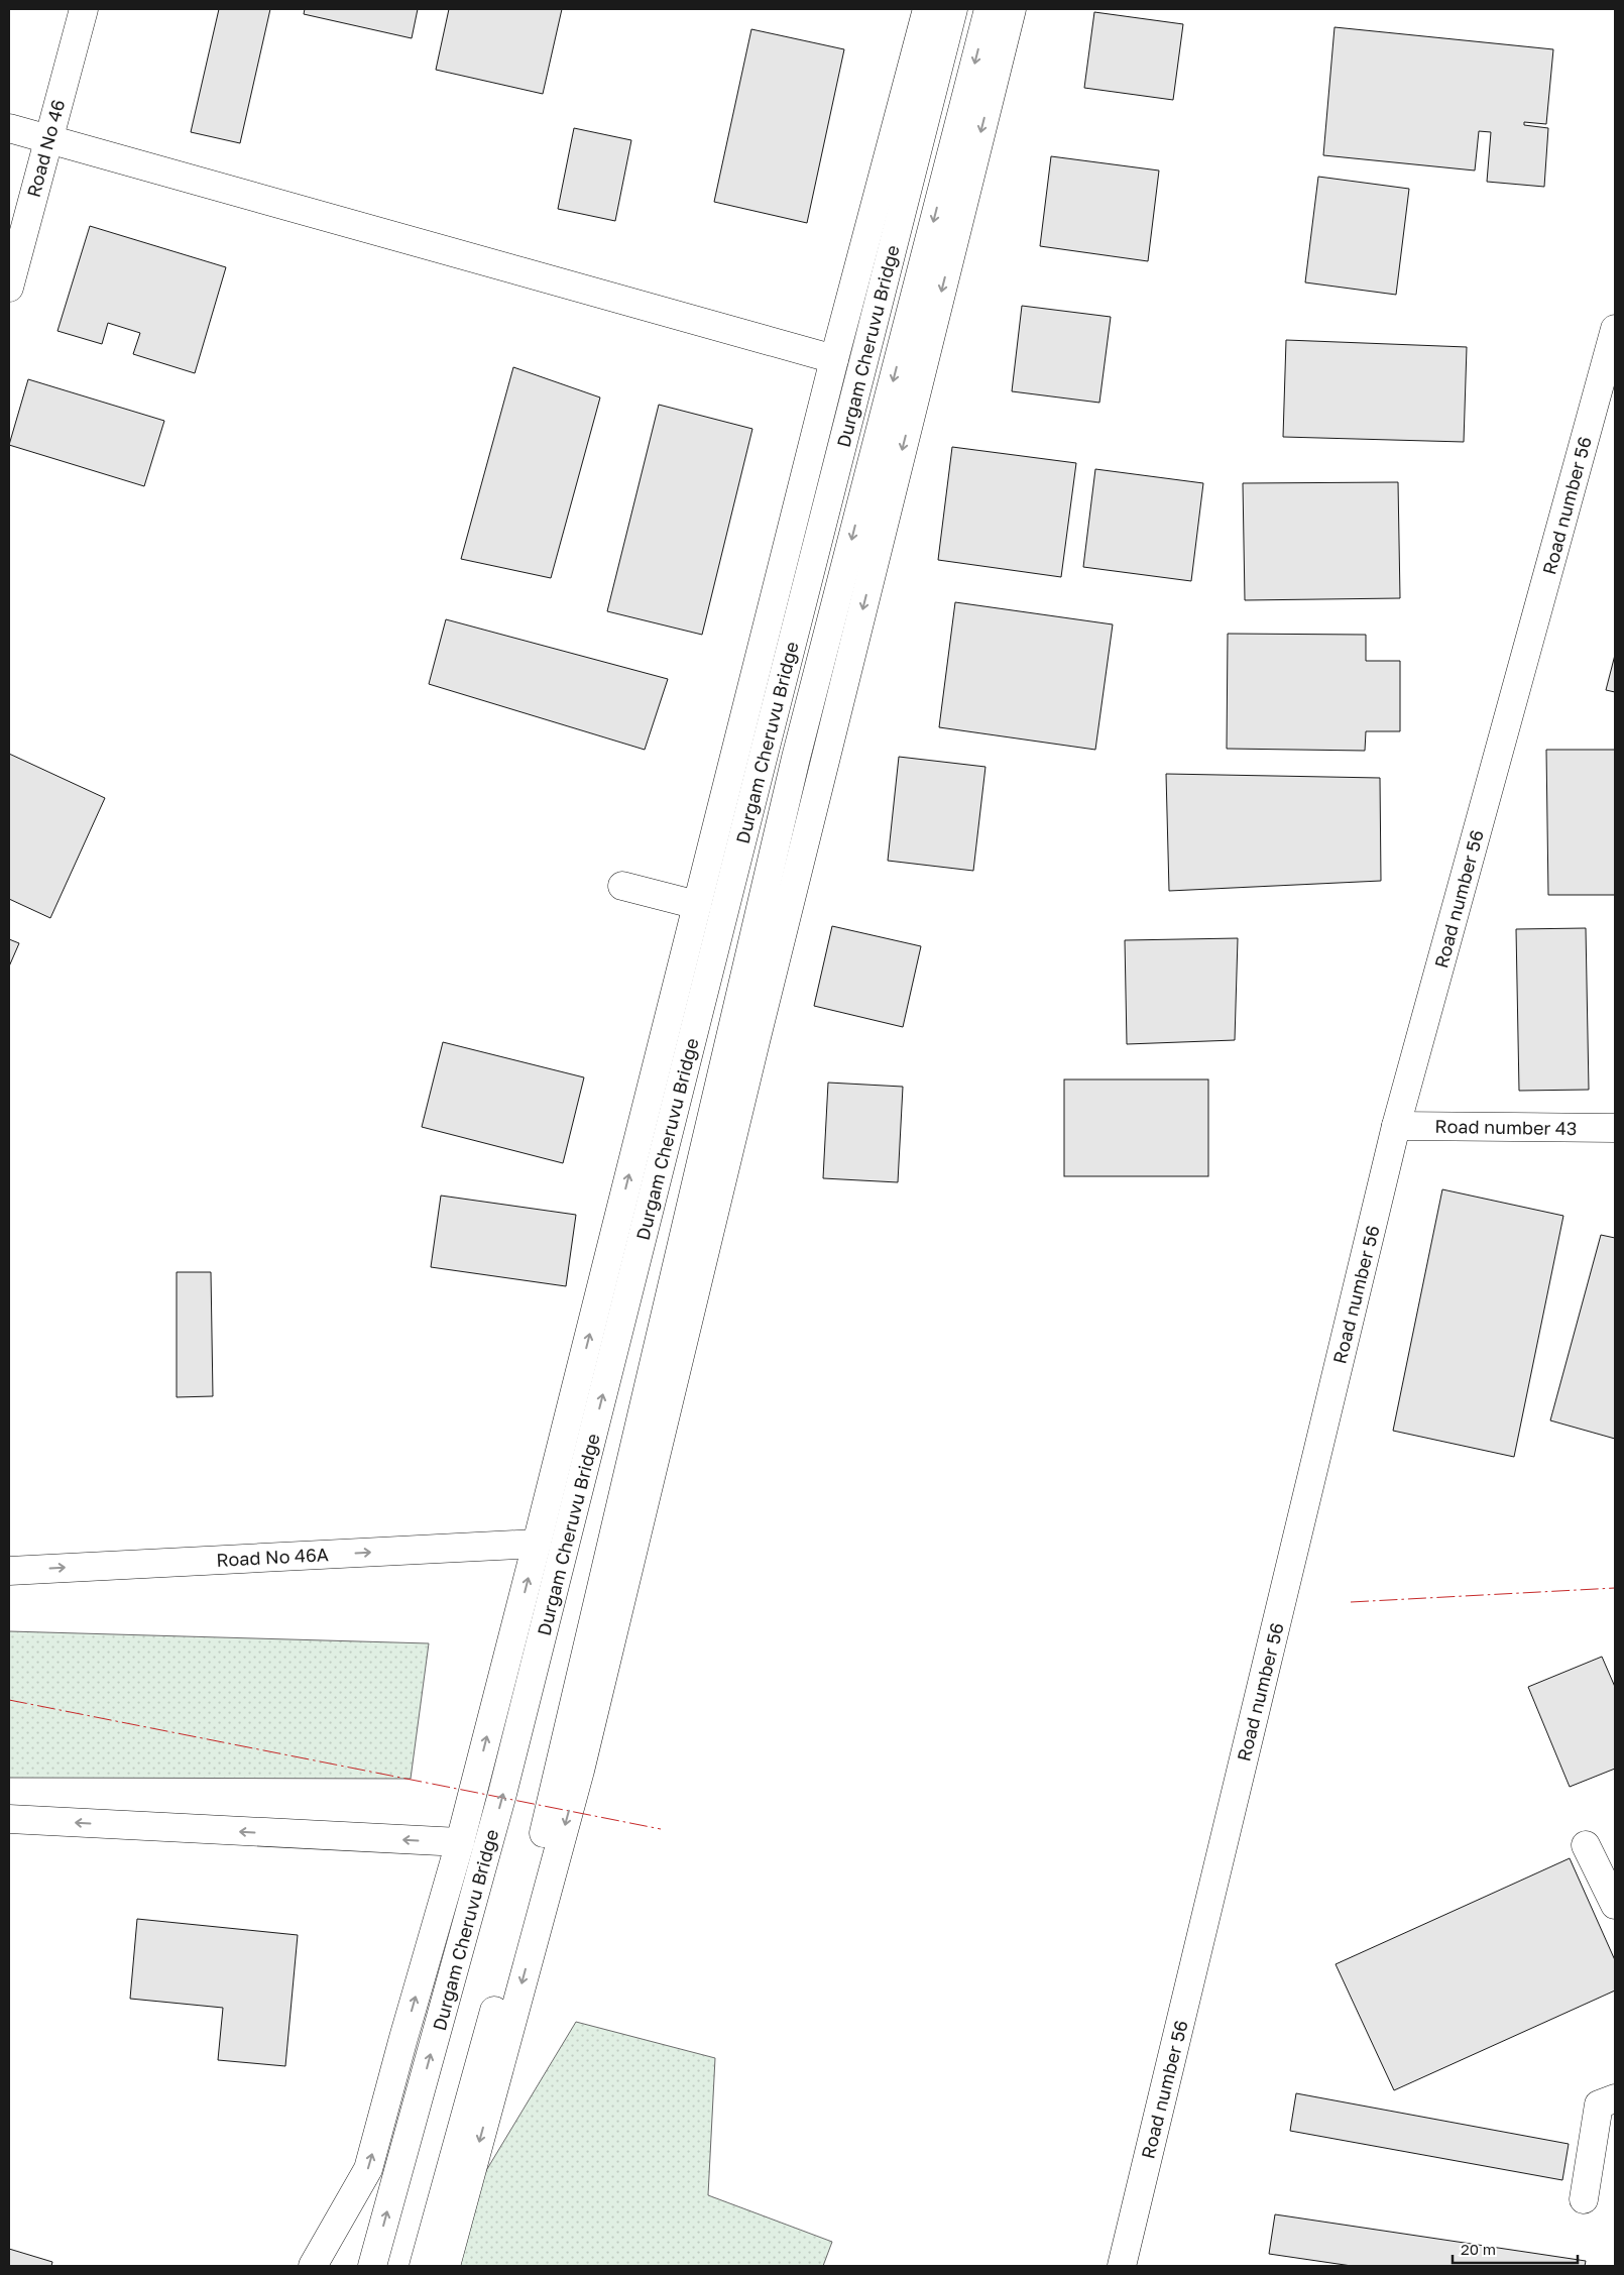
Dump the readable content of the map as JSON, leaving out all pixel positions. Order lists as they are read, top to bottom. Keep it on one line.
{"streets":{"main road":["Road No 46","Durgam Cheruvu Bridge","Road number 56","Road number 43","Road No 46A"]},"crossings":[["Road number 56","Road number 43"]],"one_way":["Road No 46A"],"scale_bar":"20 m"}
